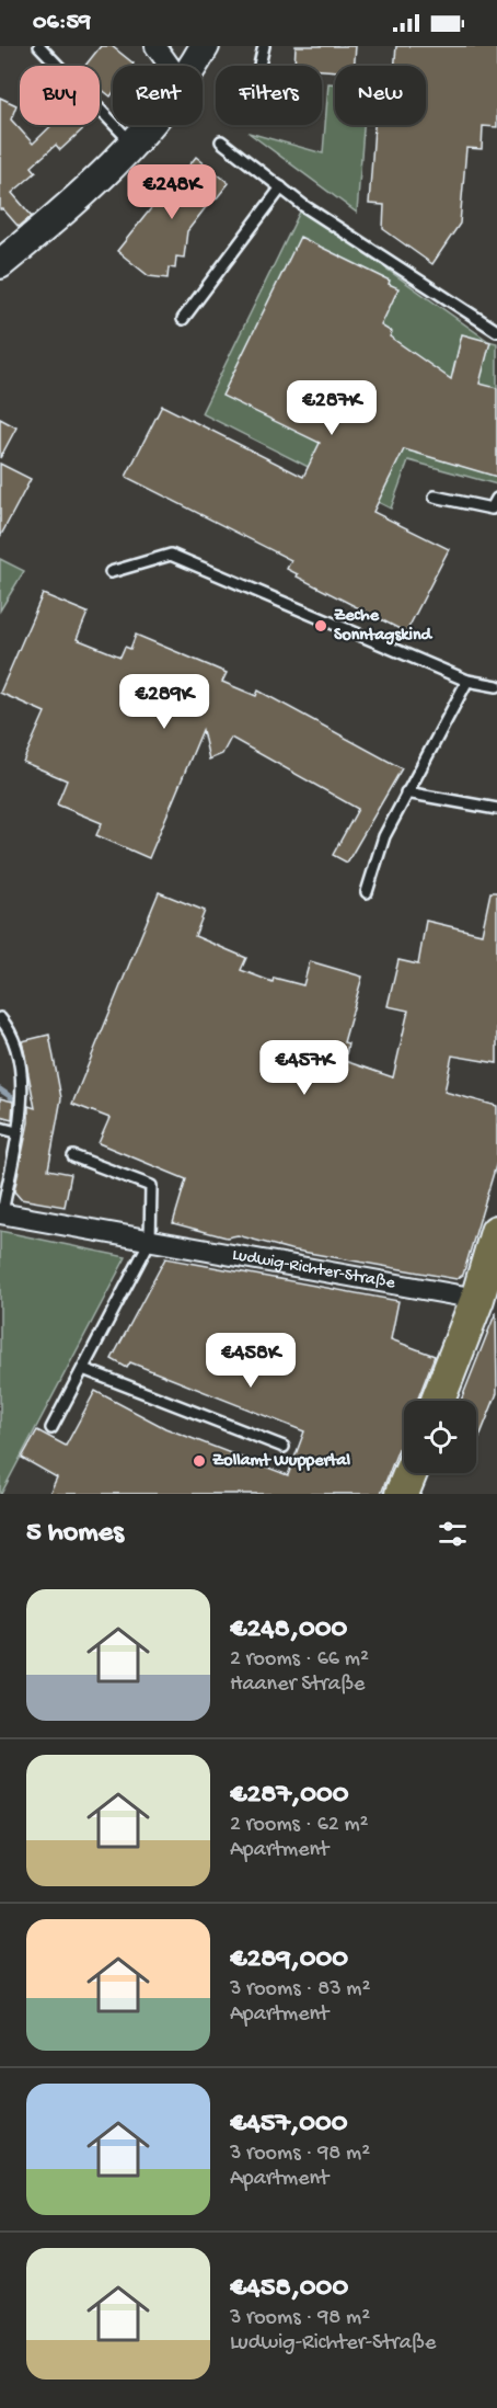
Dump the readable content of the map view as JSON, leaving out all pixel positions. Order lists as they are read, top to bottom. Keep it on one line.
{"streets":{"street":["Ludwig-Richter-Straße"]},"places":["Zeche Sonntagskind","Zollamt Wuppertal"],"page":{"status":"06:59","chip":["Buy","Rent","Filters","New"],"price":["€248K","€287K","€289K","€457K","€458K"],"heading":"5 homes","list":[{"name":"€248,000","note":"2 rooms · 66 m² · Haaner Straße"},{"name":"€287,000","note":"2 rooms · 62 m² · Apartment"},{"name":"€289,000","note":"3 rooms · 83 m² · Apartment"},{"name":"€457,000","note":"3 rooms · 98 m² · Apartment"},{"name":"€458,000","note":"3 rooms · 98 m² · Ludwig-Richter-Straße"}]}}
